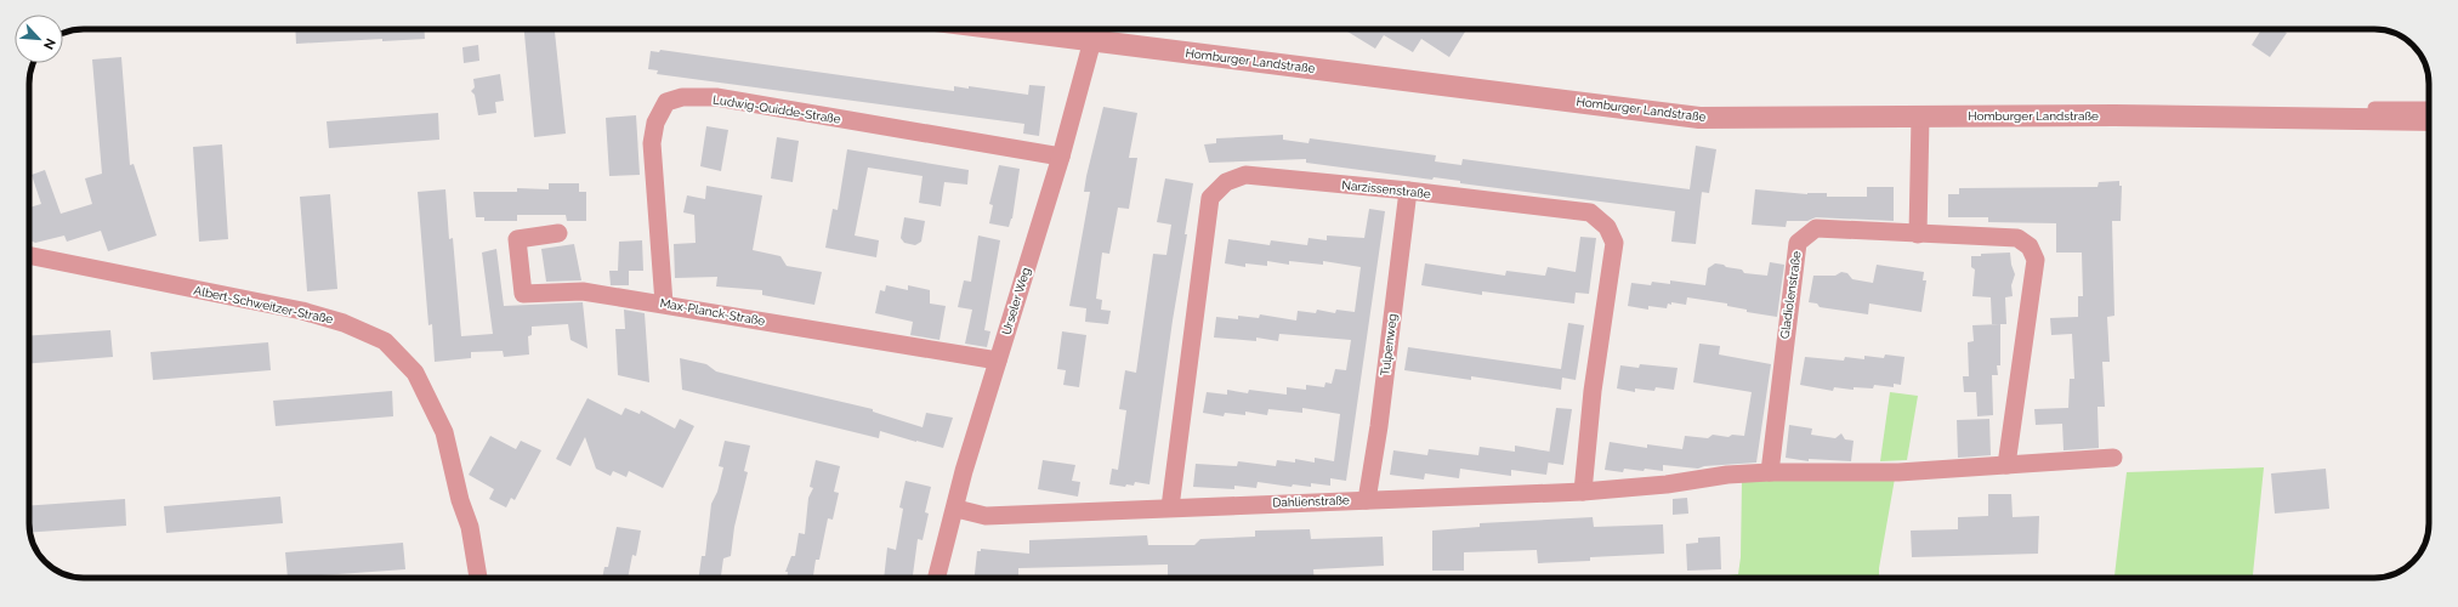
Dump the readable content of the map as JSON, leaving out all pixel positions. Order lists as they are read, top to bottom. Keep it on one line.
{"streets":{"street":["Homburger Landstraße","Ludwig-Quidde-Straße","Narzissenstraße","Gladiolenstraße","Urseler Weg","Albert-Schweitzer-Straße","Max-Planck-Straße","Tulpenweg","Dahlienstraße"]},"crossings":[["Homburger Landstraße","Urseler Weg"],["Ludwig-Quidde-Straße","Urseler Weg"],["Ludwig-Quidde-Straße","Max-Planck-Straße"],["Narzissenstraße","Tulpenweg"],["Narzissenstraße","Dahlienstraße"],["Gladiolenstraße","Dahlienstraße"],["Urseler Weg","Max-Planck-Straße"],["Urseler Weg","Dahlienstraße"],["Tulpenweg","Dahlienstraße"]],"north":"bottom right"}
